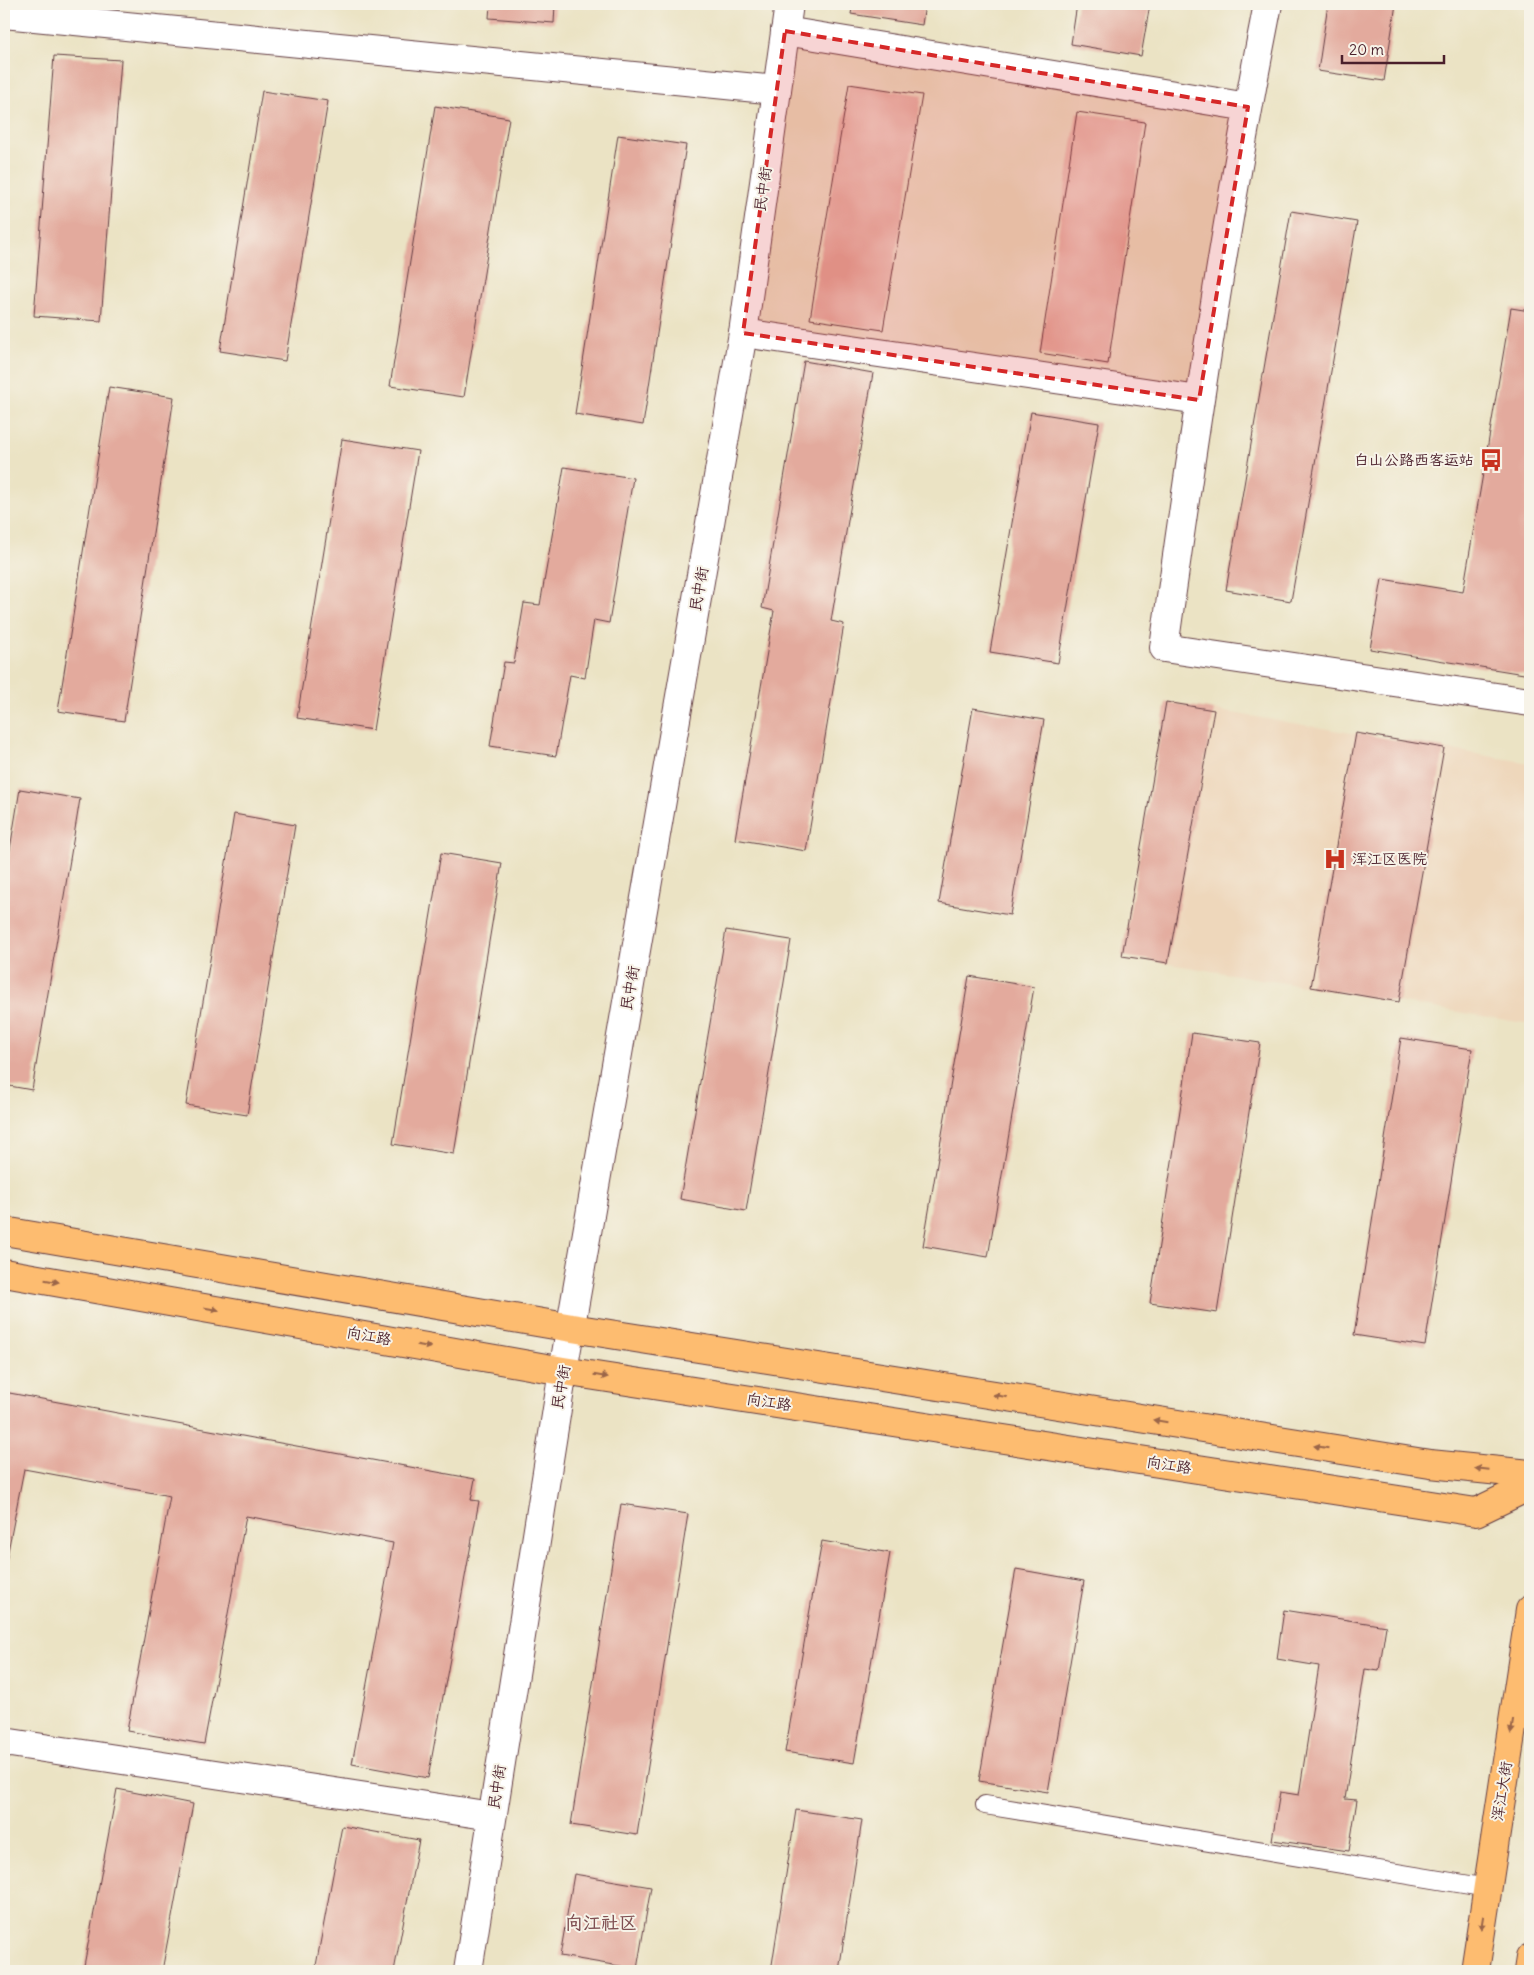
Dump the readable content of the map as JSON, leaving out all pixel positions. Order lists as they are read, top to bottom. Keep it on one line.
{"streets":{"main road":["向江路","浑江大街"],"street":["民中街"]},"crossings":[["民中街","向江路"]],"one_way":["浑江大街"],"districts":["向江社区"],"places":{"bus stop":["白山公路西客运站"],"hospital":["浑江区医院"]},"scale_bar":"20 m"}
